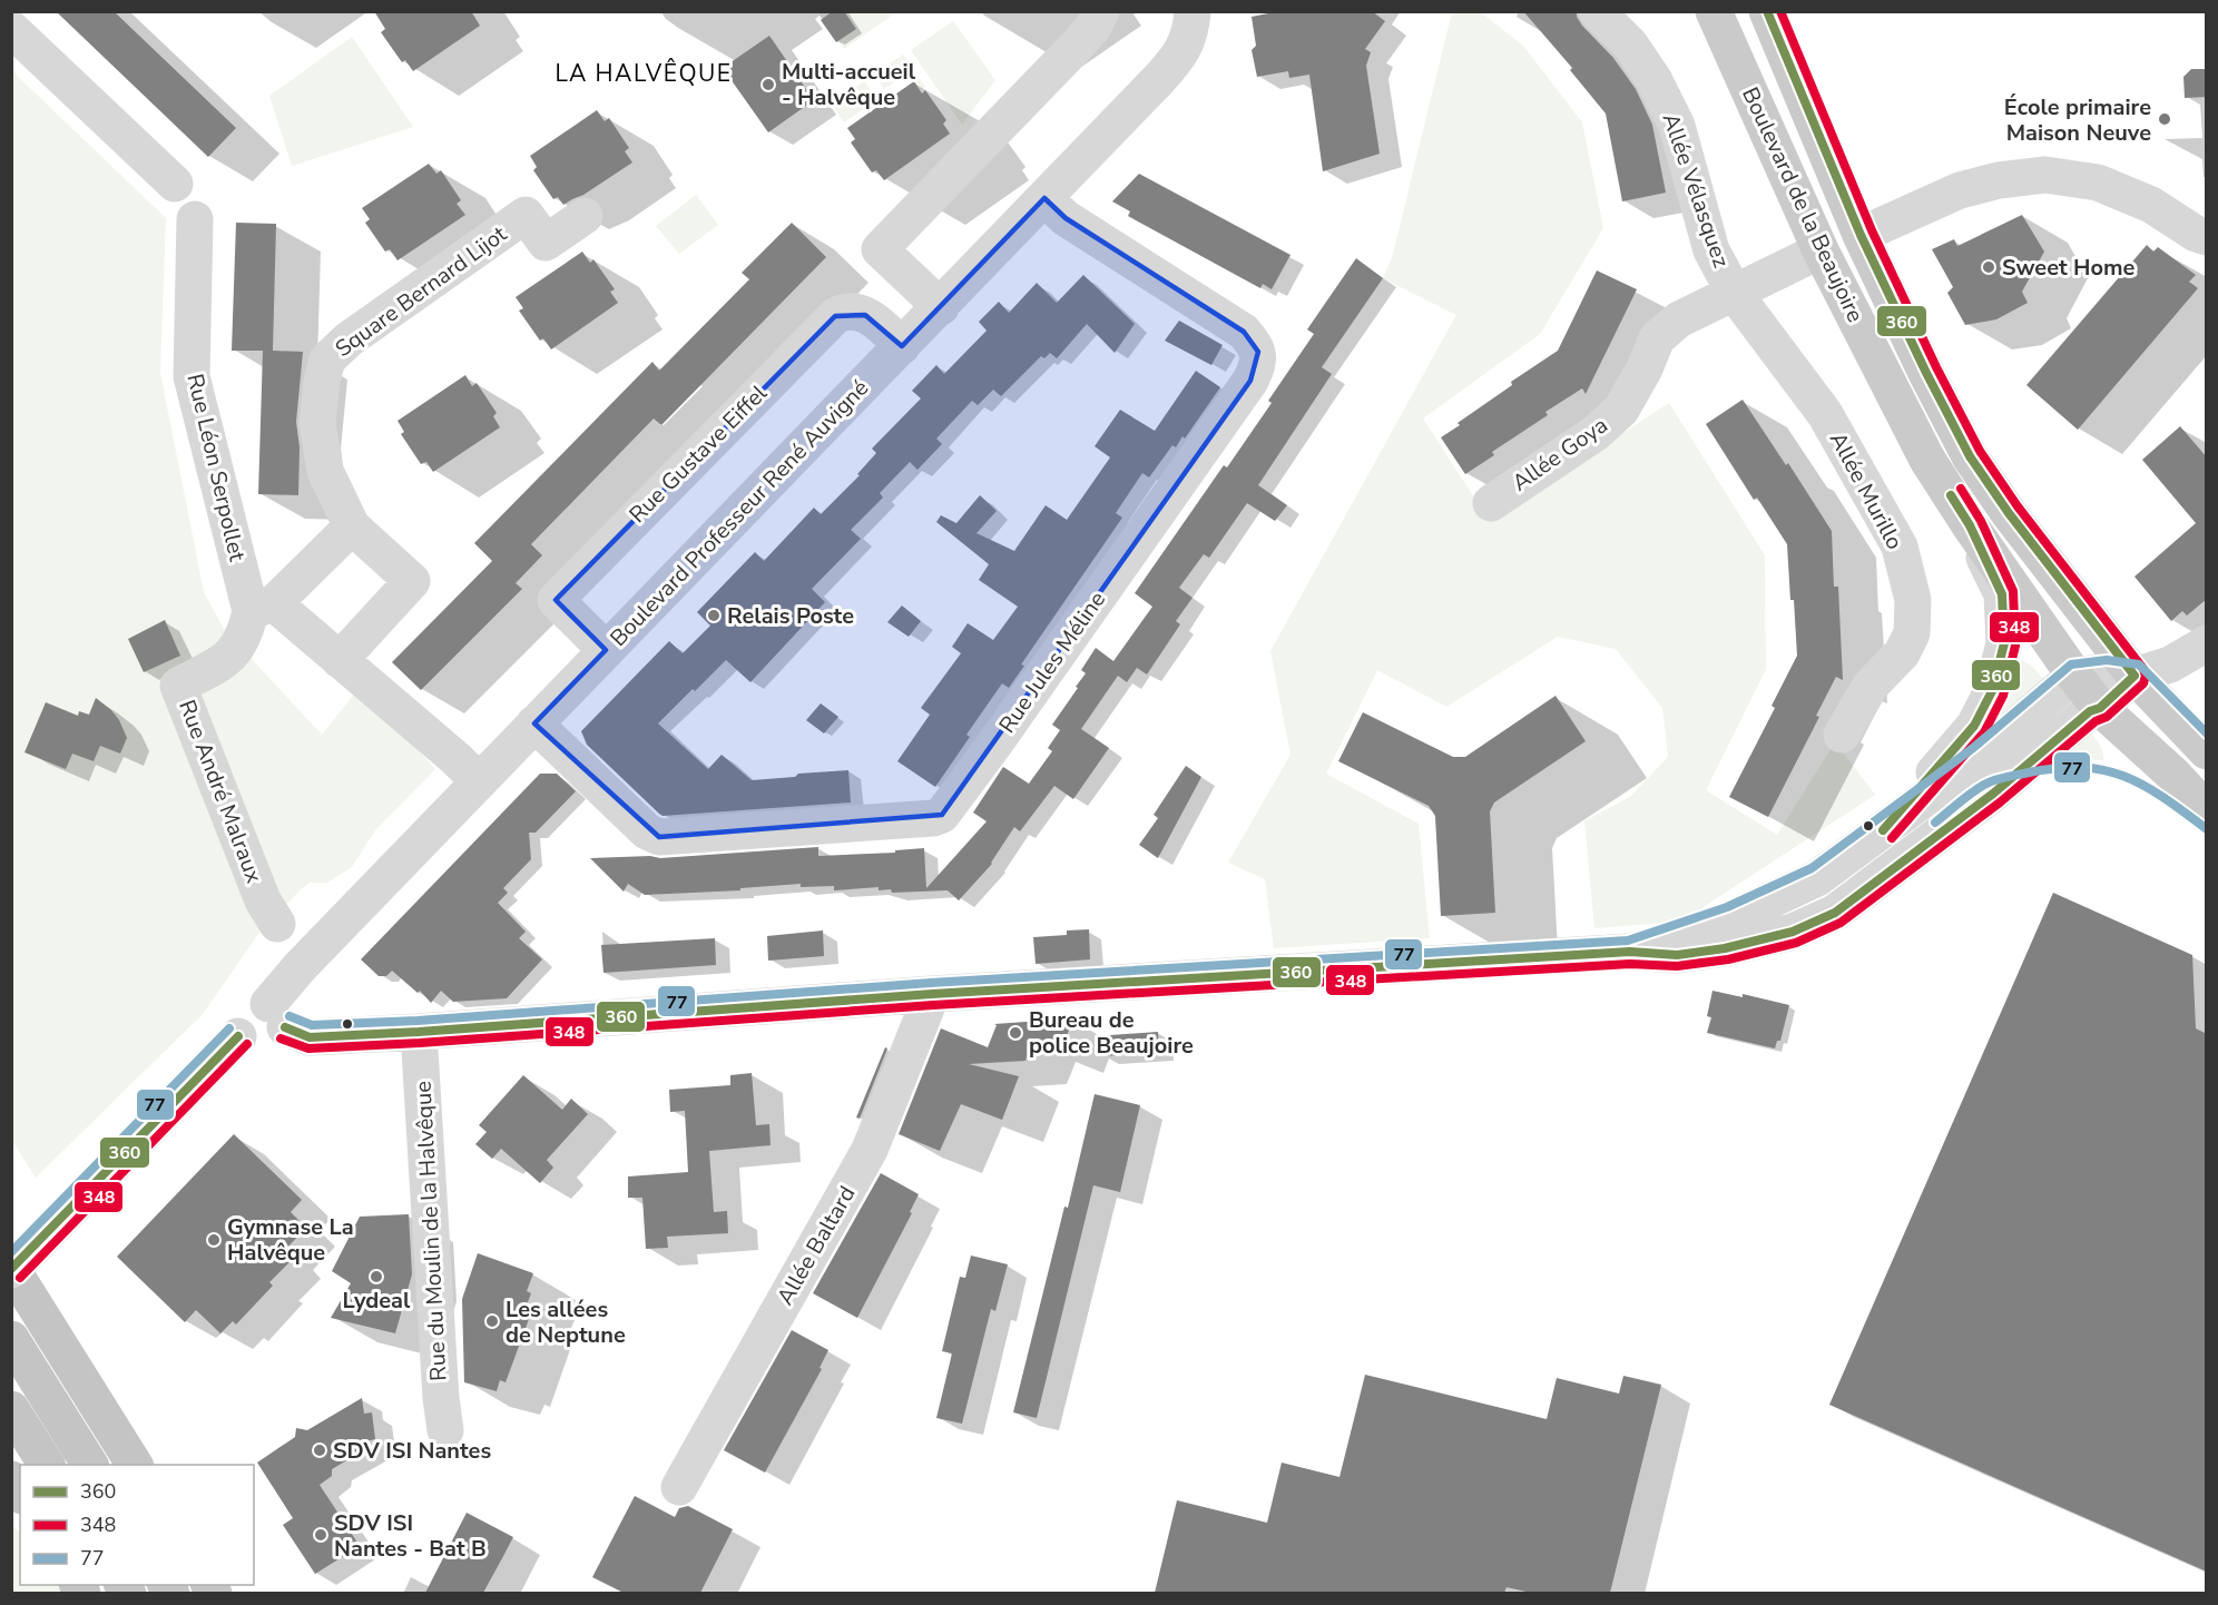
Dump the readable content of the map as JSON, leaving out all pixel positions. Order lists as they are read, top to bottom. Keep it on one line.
{"streets":{"main road":["Boulevard de la Beaujoire"],"street":["Allée Vélasquez","Square Bernard Lijot","Rue Gustave Eiffel","Allée Goya","Rue Léon Serpollet","Allée Murillo","Boulevard Professeur René Auvigné","Rue Jules Méline","Rue André Malraux","Rue du Moulin de la Halvêque","Allée Baltard"]},"crossings":[["Allée Vélasquez","Boulevard de la Beaujoire"],["Allée Vélasquez","Allée Goya"],["Allée Vélasquez","Allée Murillo"],["Rue Gustave Eiffel","Boulevard Professeur René Auvigné"],["Allée Goya","Allée Murillo"],["Rue Léon Serpollet","Rue André Malraux"],["Boulevard Professeur René Auvigné","Rue Jules Méline"]],"districts":["LA HALVÊQUE"],"places":["Multi-accueil - Halvêque","École primaire Maison Neuve","Sweet Home","Relais Poste","Bureau de police Beaujoire","Gymnase La Halvêque","Lydeal","Les allées de Neptune","SDV ISI Nantes","SDV ISI Nantes - Bat B"],"lines":["transit line 360","transit line 348","transit line 77"],"legend":["360","348","77"]}
